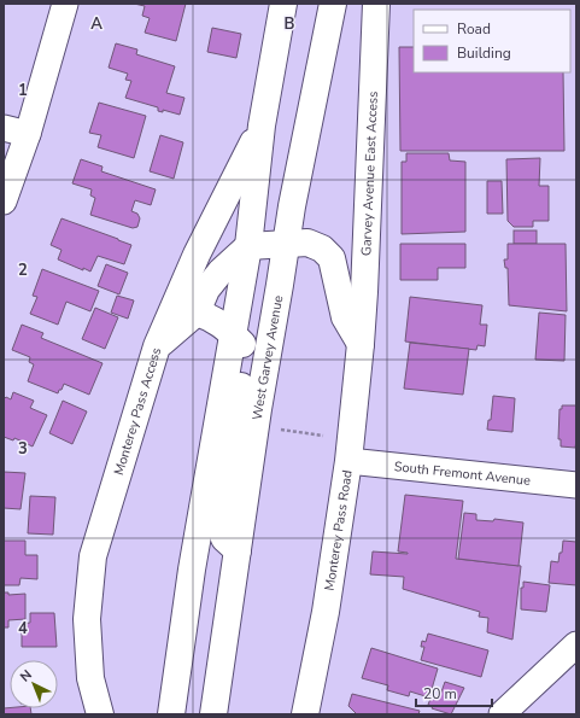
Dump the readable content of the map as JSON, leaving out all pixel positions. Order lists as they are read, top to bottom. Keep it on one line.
{"streets":{"main road":["Garvey Avenue East Access","West Garvey Avenue","Monterey Pass Access","Monterey Pass Road"],"street":["South Fremont Avenue"]},"crossings":[["Garvey Avenue East Access","Monterey Pass Road"],["South Fremont Avenue","Monterey Pass Road"]],"legend":["Road","Building"],"scale_bar":"20 m","north":"top left","grid":{"columns":["A","B"],"rows":["1","2","3","4"]}}
